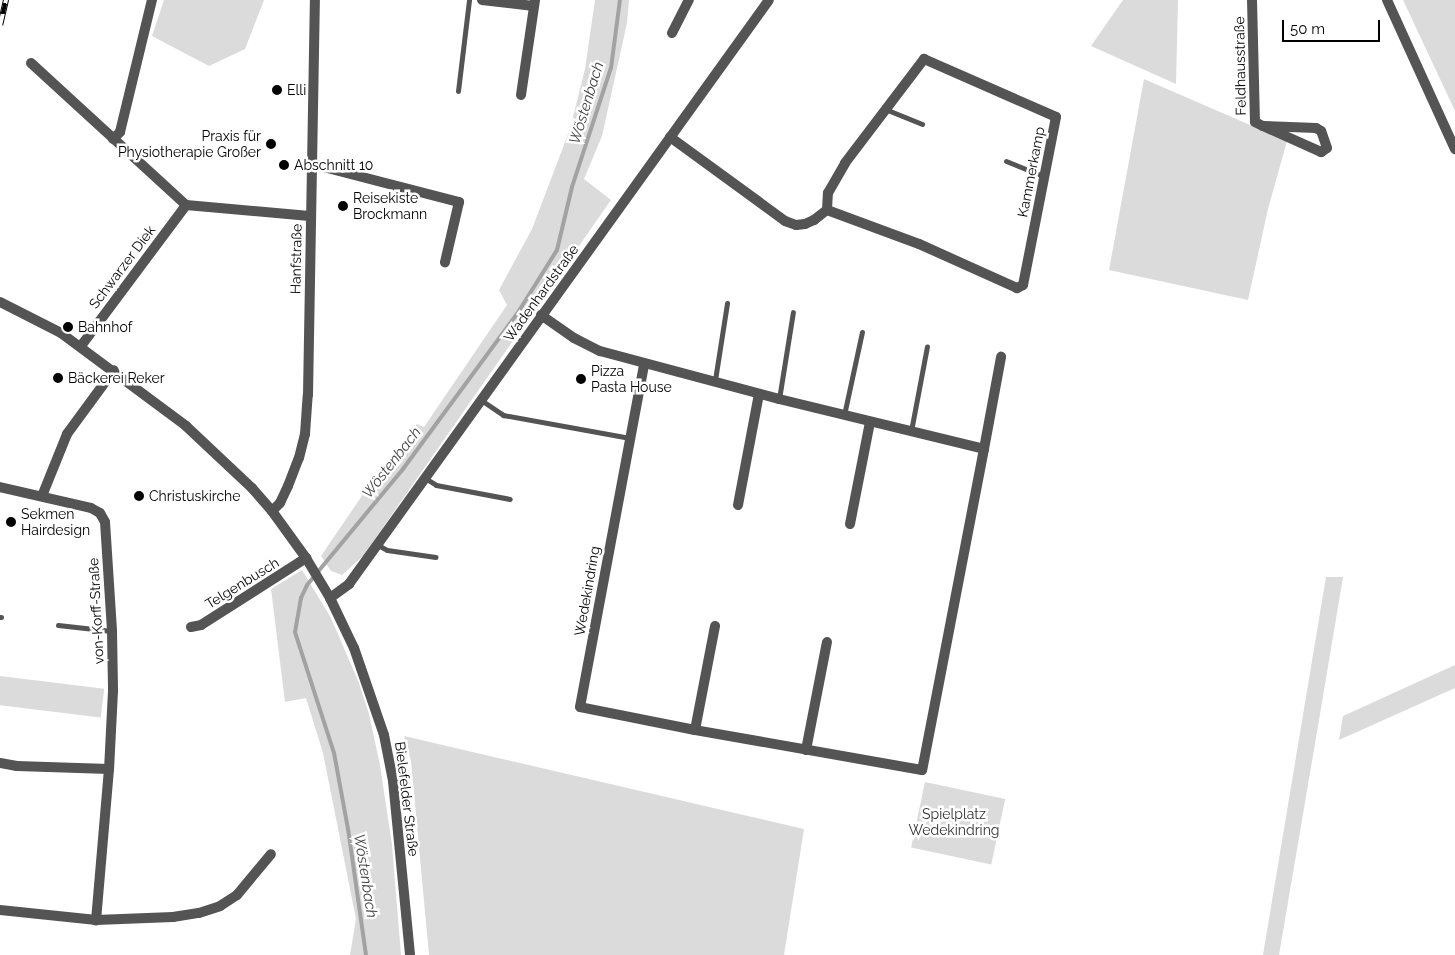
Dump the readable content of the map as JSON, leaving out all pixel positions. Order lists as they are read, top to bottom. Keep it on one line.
{"streets":{"street":["Feldhausstraße","Kammerkamp","Hanfstraße","Schwarzer Diek","Wadenhardstraße","Telgenbusch","Wedekindring","von-Korff-Straße","Bielefelder Straße"]},"crossings":[["Hanfstraße","Bielefelder Straße"],["Schwarzer Diek","Bielefelder Straße"],["Wadenhardstraße","Bielefelder Straße"],["Telgenbusch","Bielefelder Straße"]],"water":["Wöstenbach"],"parks":["Spielplatz Wedekindring"],"places":["Elli","Praxis für Physiotherapie Großer","Abschnitt 10","Reisekiste Brockmann","Bahnhof","Bäckerei Reker","Pizza Pasta House","Christuskirche","Sekmen Hairdesign"],"scale_bar":"50 m"}
